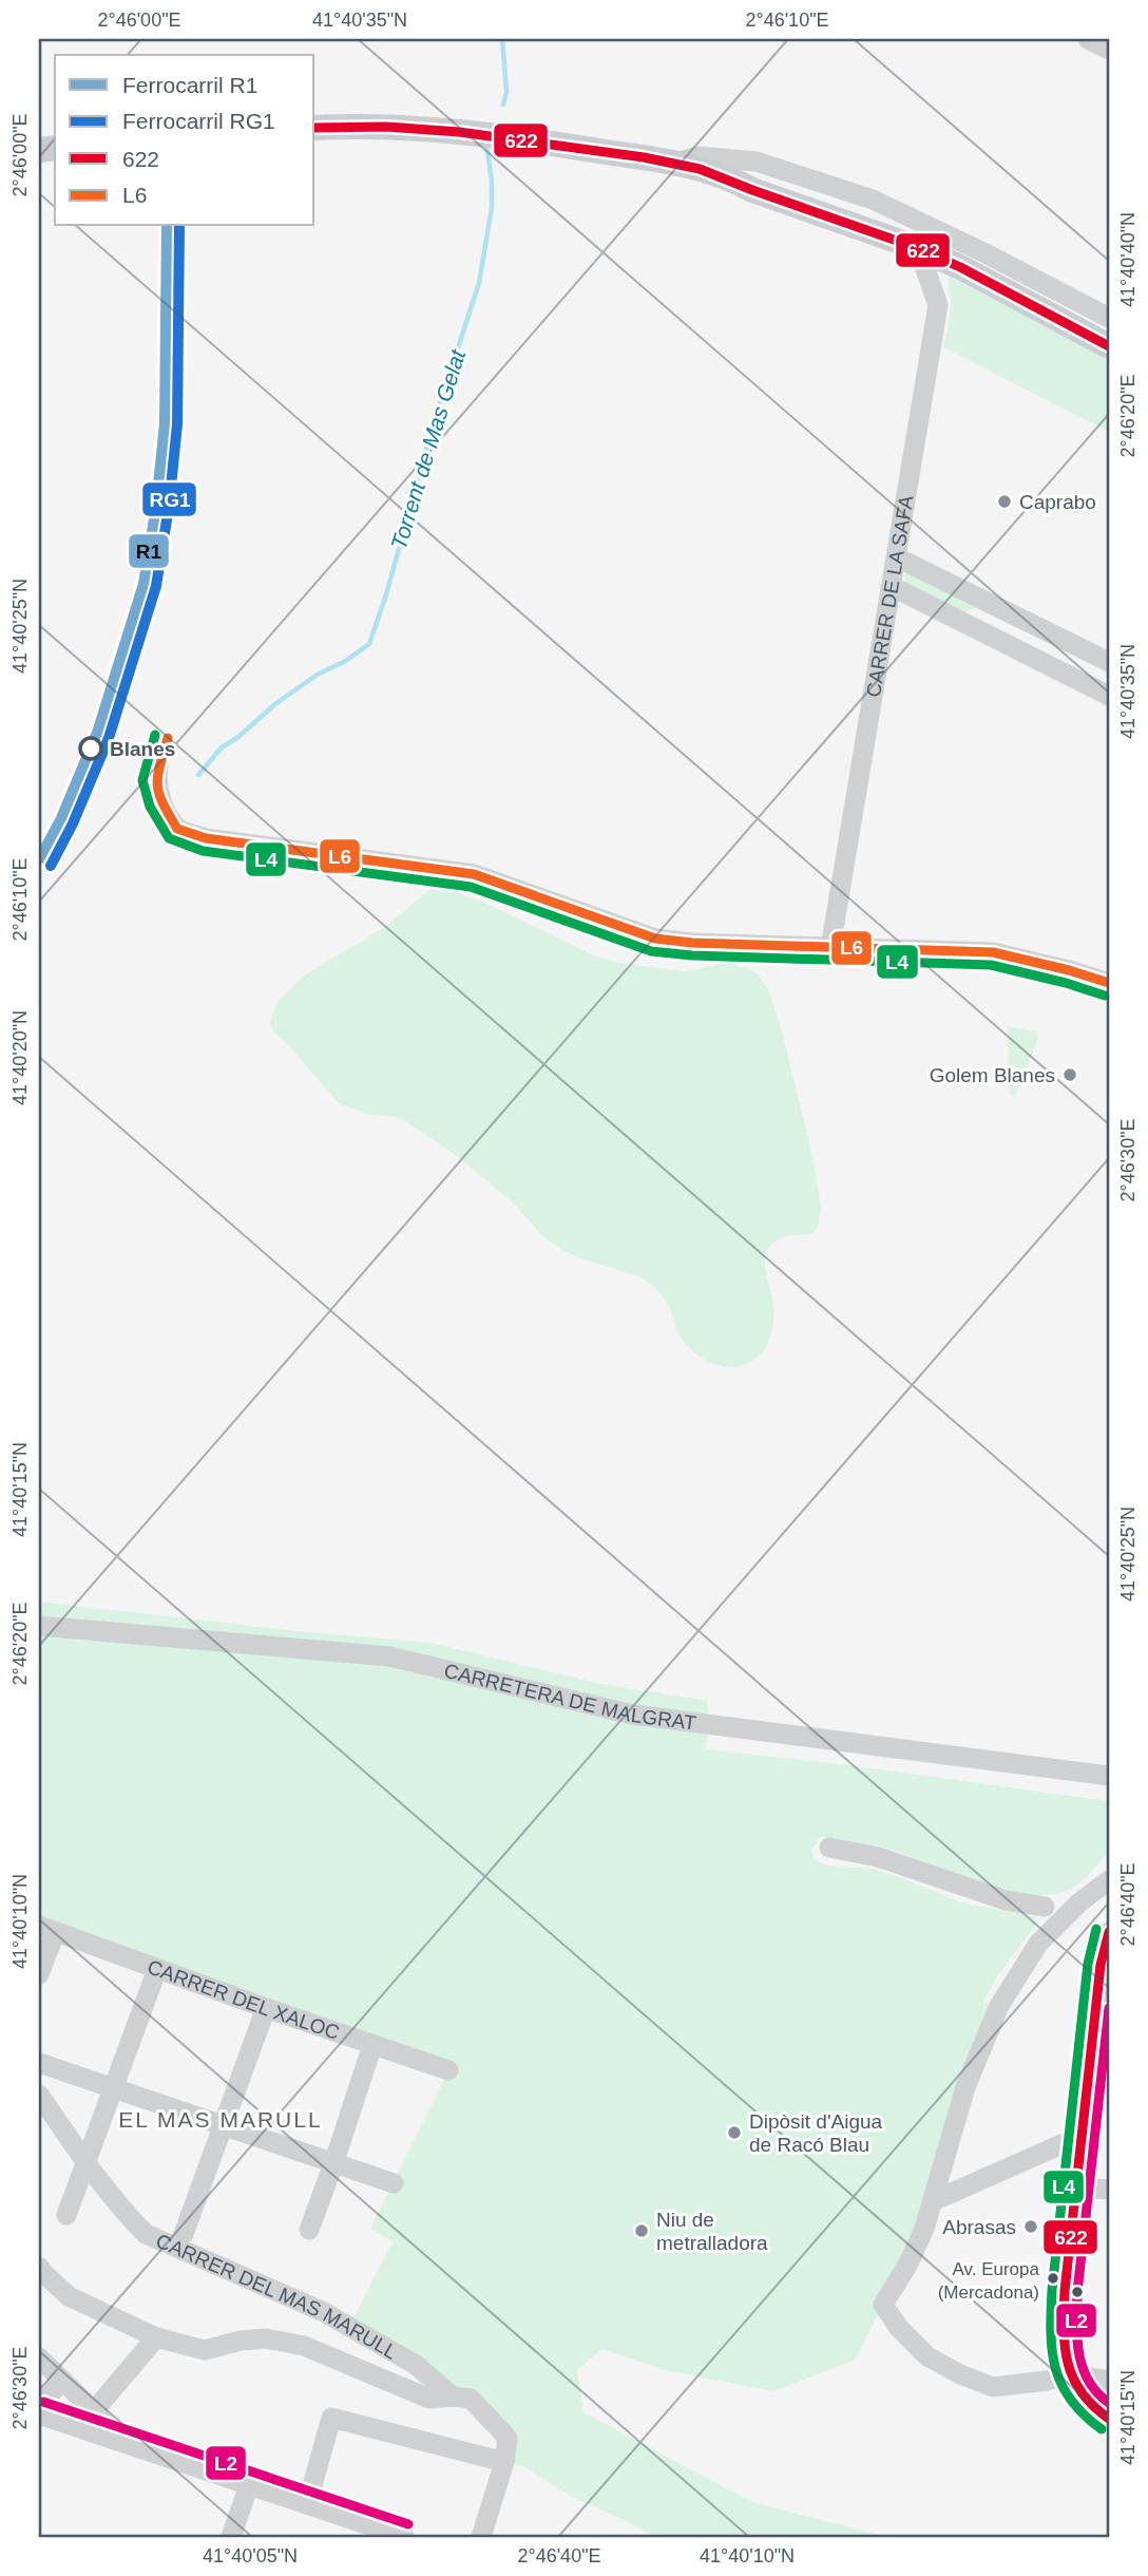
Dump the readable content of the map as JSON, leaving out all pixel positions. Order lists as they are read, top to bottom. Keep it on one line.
{"streets":{"street":["CARRER DE LA SAFA","CARRETERA DE MALGRAT","CARRER DEL XALOC","CARRER DEL MAS MARULL"]},"districts":["EL MAS MARULL"],"water":["Torrent de Mas Gelat"],"places":["Caprabo","Blanes","Golem Blanes","Dipòsit d'Aigua de Racó Blau","Abrasas","Niu de metralladora","Av. Europa (Mercadona)"],"lines":["transit line 622","rail line R1","rail line RG1","transit line L4","transit line L6","transit line L2"],"legend":["Ferrocarril R1","Ferrocarril RG1","622","L6"],"coordinates":["2°46'00\"E","41°40'35\"N","2°46'10\"E","41°40'40\"N","2°46'20\"E","41°40'25\"N","41°40'20\"N","2°46'30\"E","41°40'15\"N","2°46'40\"E","41°40'10\"N","41°40'05\"N"]}
